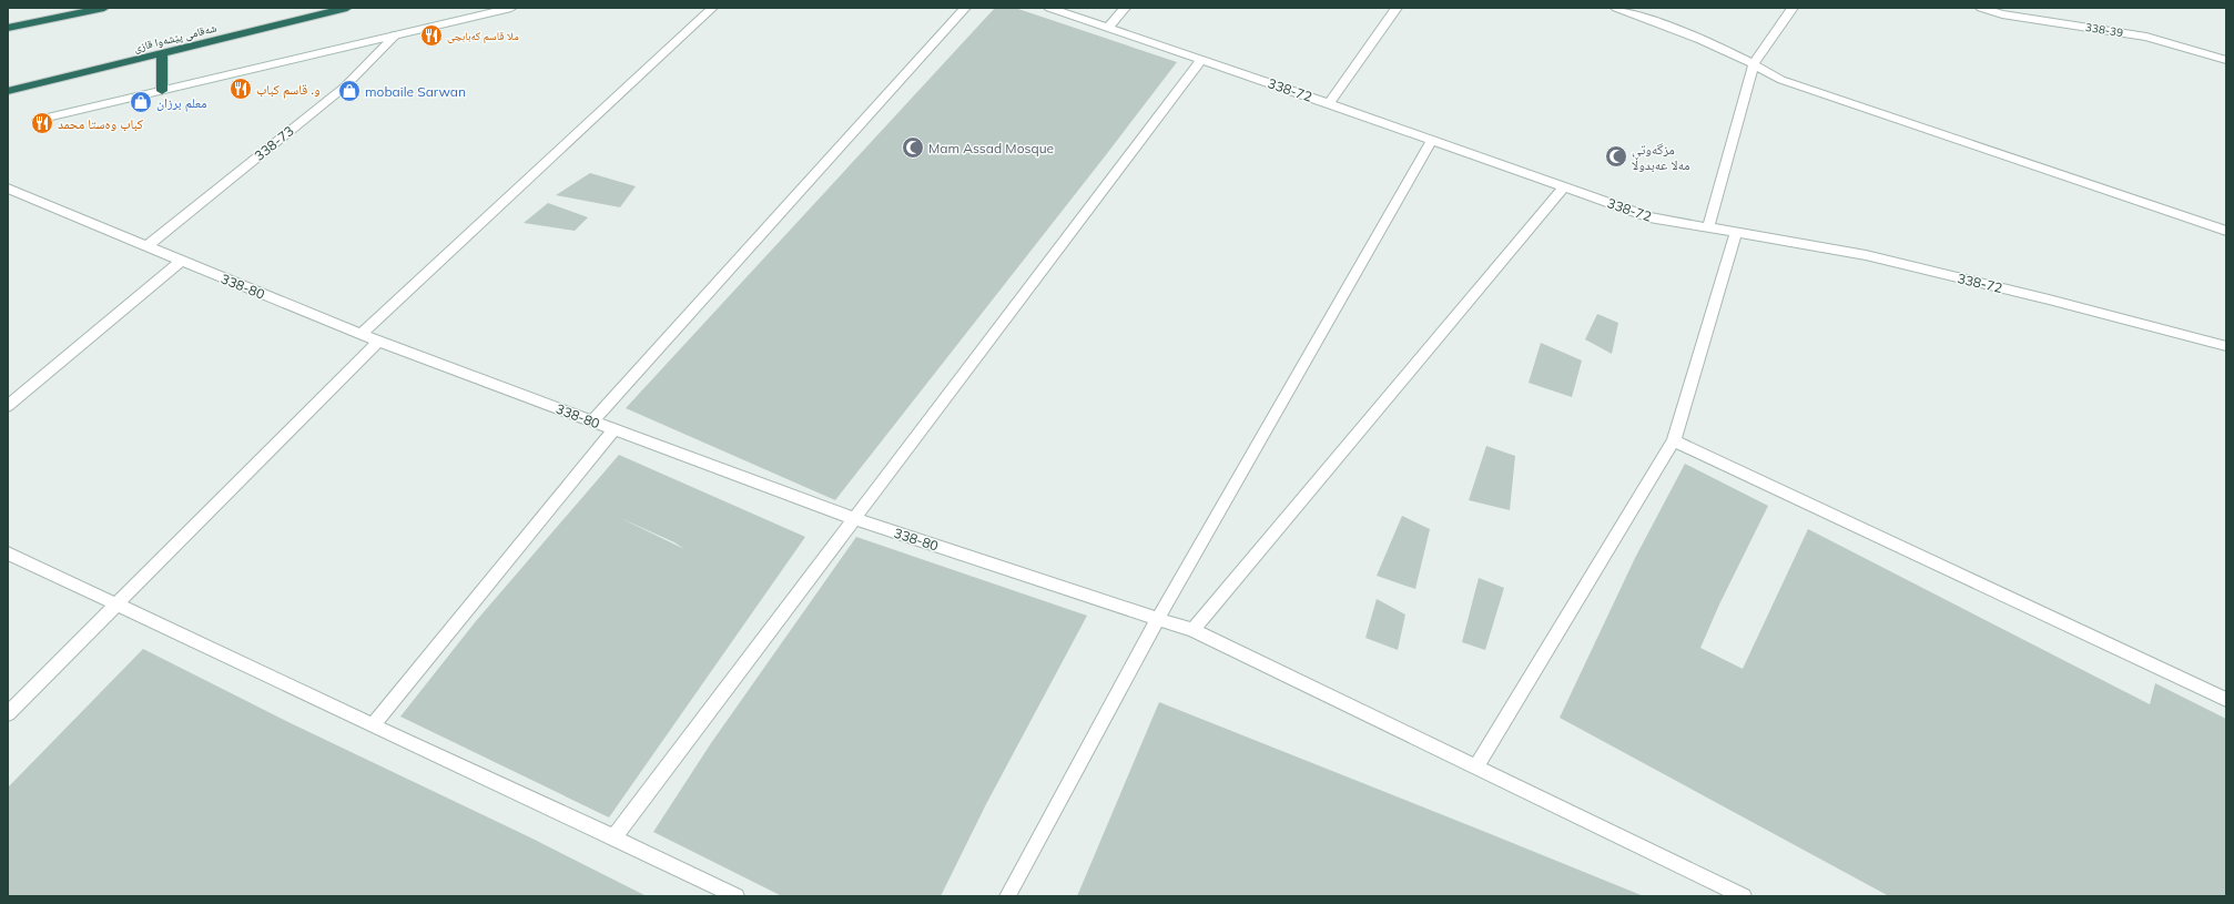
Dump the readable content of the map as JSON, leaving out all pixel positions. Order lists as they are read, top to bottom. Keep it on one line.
{"streets":{"highway":["شەقامی پێشەوا قازی"],"street":["338-39","338-72","338-73","338-80"]},"crossings":[["338-73","338-80"]],"places":{"restaurant":["ملا قاسم کەبابچی","و. قاسم كباب","کباب وەستا محمد"],"shop":["mobaile Sarwan","معلم برزان"],"mosque":["Mam Assad Mosque","مزگەوتی مەلا عەبدوڵا"]}}
